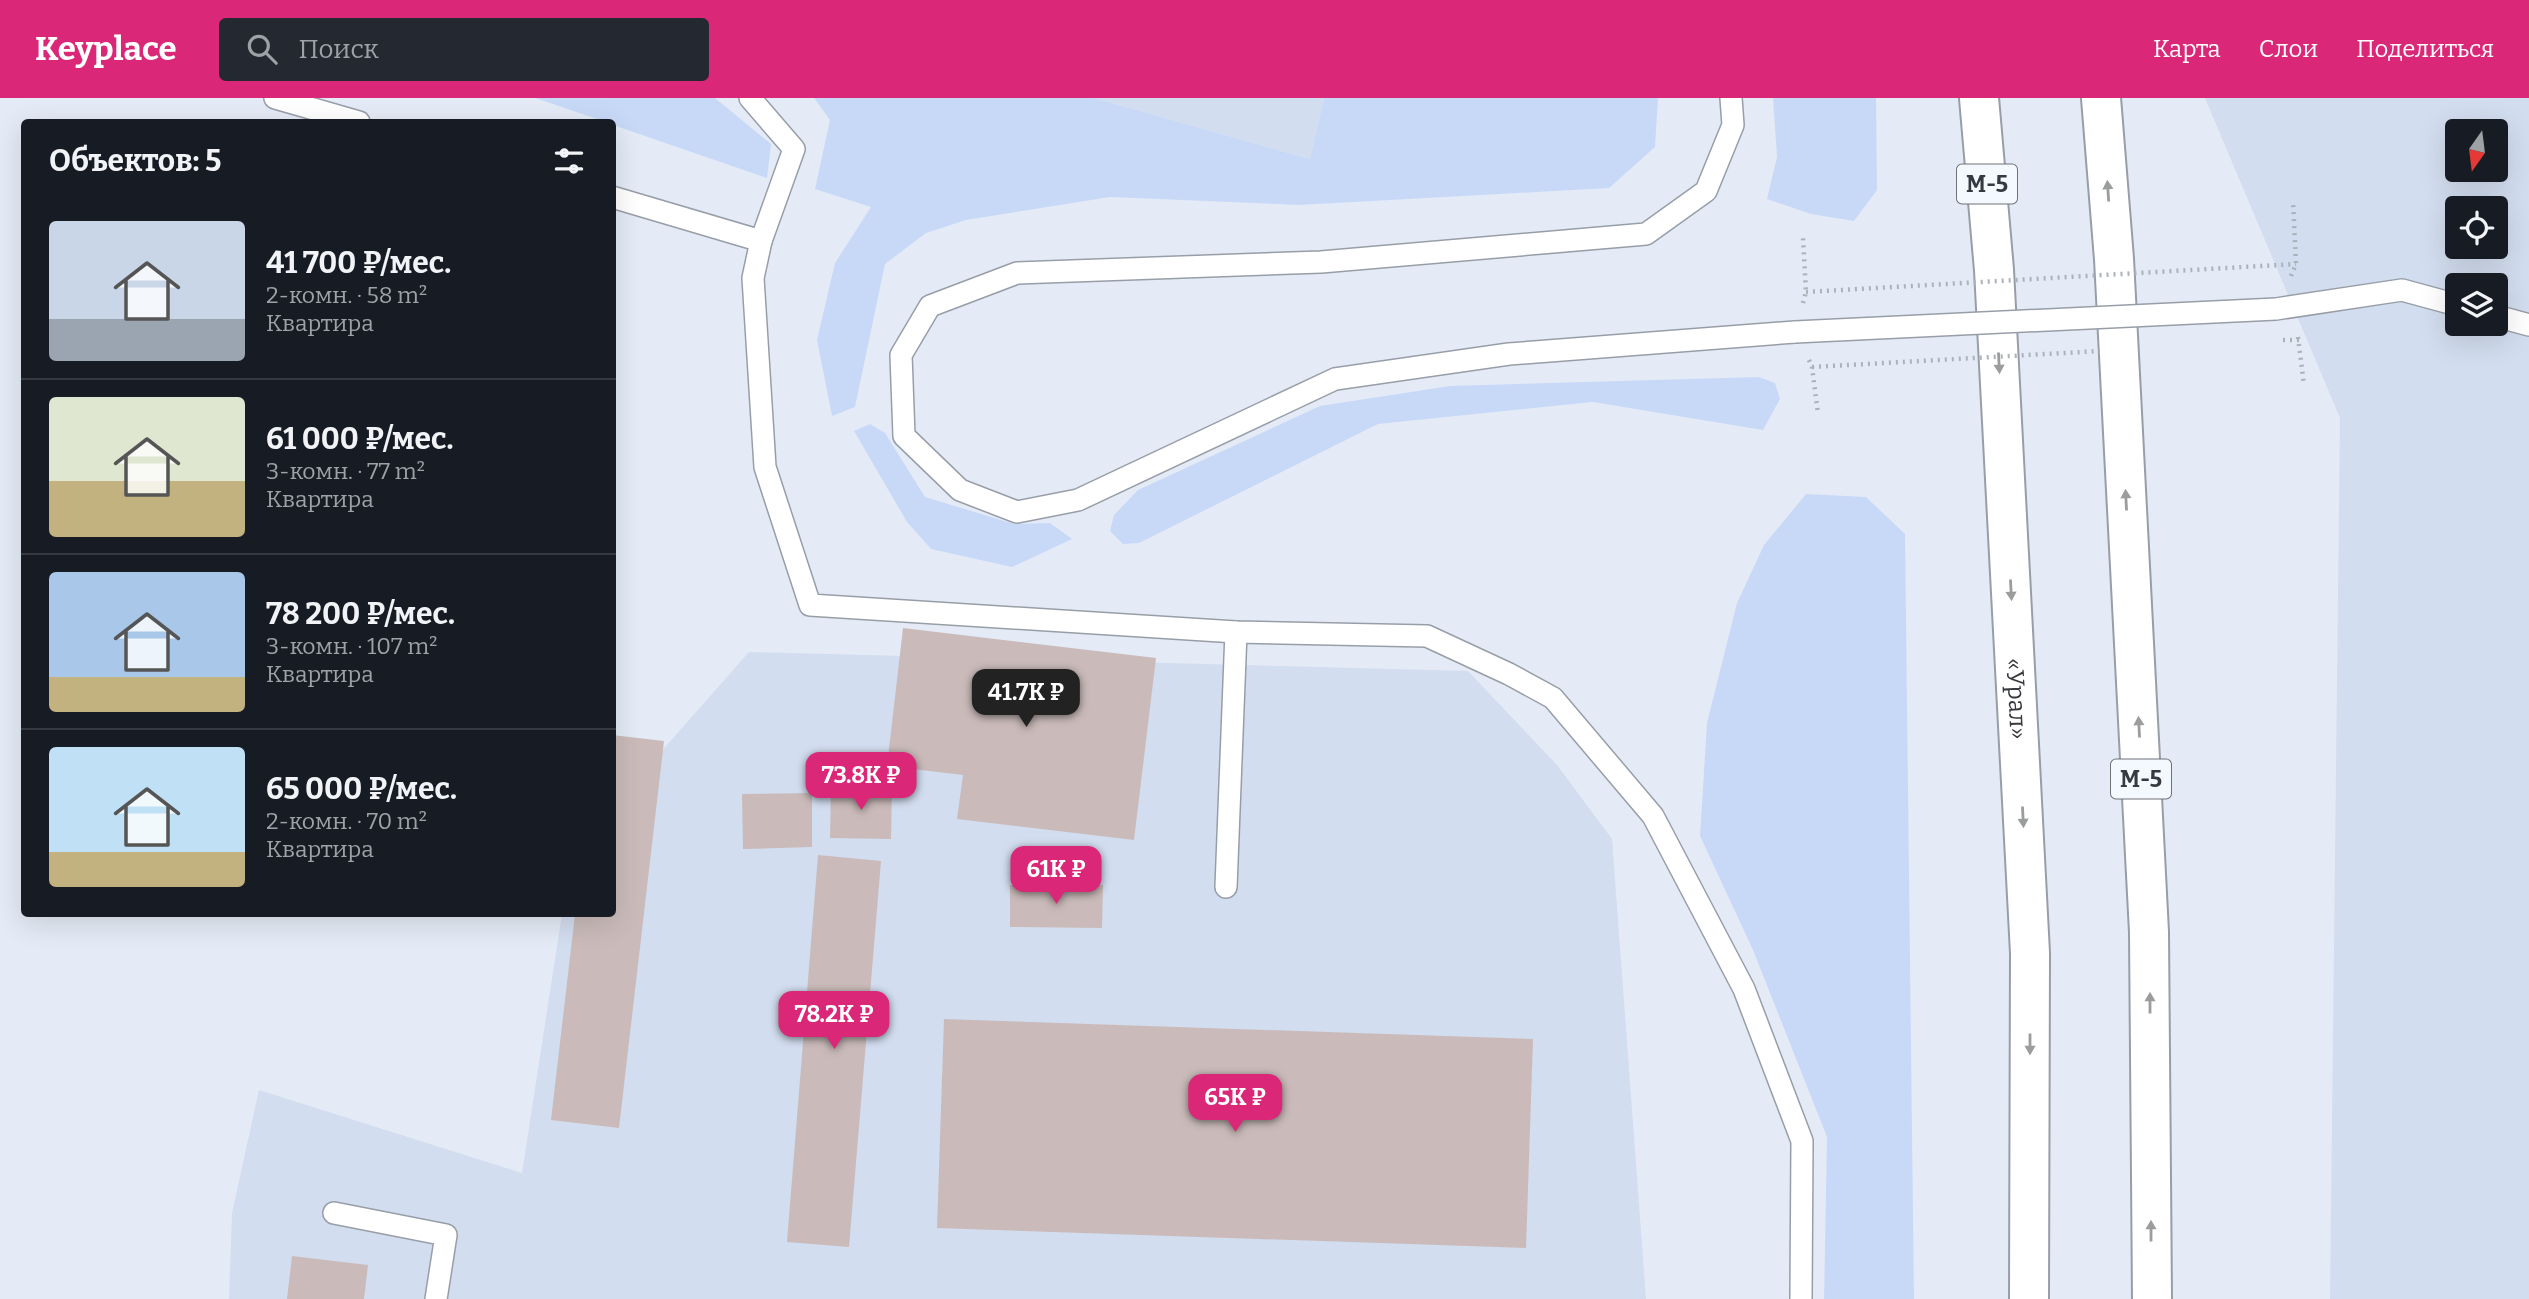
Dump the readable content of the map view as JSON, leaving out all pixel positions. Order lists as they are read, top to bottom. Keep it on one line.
{"streets":{"main road":["М-5","«Урал»"]},"north":"bottom","page":{"header":"Keyplace","search":"Поиск","nav":["Карта","Слои","Поделиться"],"heading":"Объектов: 5","list":[{"name":"41 700 ₽/мес.","note":"2-комн. · 58 m² · Квартира"},{"name":"61 000 ₽/мес.","note":"3-комн. · 77 m² · Квартира"},{"name":"78 200 ₽/мес.","note":"3-комн. · 107 m² · Квартира"},{"name":"65 000 ₽/мес.","note":"2-комн. · 70 m² · Квартира"}],"price":["41.7K ₽","73.8K ₽","61K ₽","78.2K ₽","65K ₽"]}}
